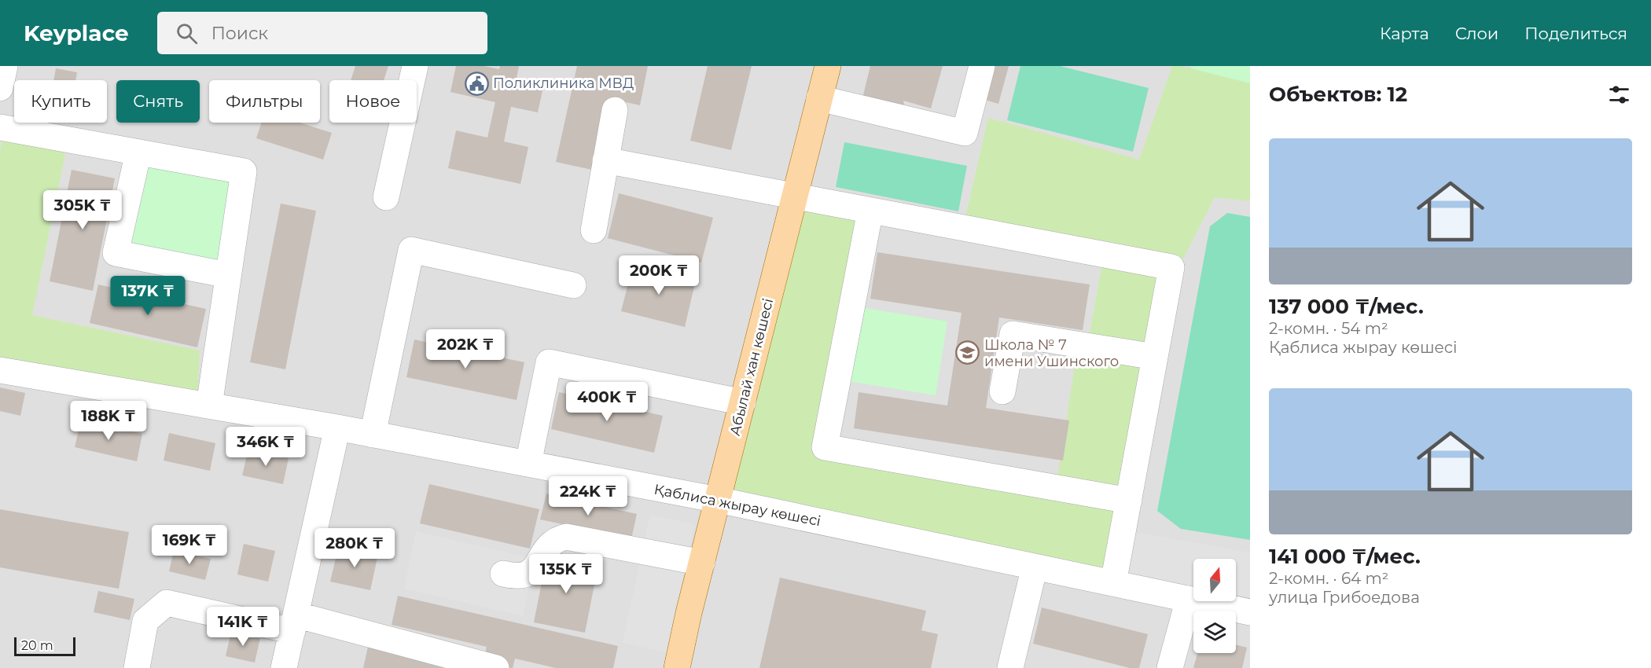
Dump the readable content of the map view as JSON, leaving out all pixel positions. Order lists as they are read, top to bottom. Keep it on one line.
{"streets":{"main road":["Абылай хан көшесі"],"street":["Қаблиса жырау көшесі"]},"crossings":[["Абылай хан көшесі","Қаблиса жырау көшесі"]],"places":{"public building":["Поликлиника МВД"],"school or university":["Школа № 7 имени Ушинского"]},"scale_bar":"20 m","north":"top","page":{"header":"Keyplace","search":"Поиск","nav":["Карта","Слои","Поделиться"],"heading":"Объектов: 12","chip":["Купить","Снять","Фильтры","Новое"],"list":[{"name":"137 000 ₸/мес.","note":"2-комн. · 54 m² · Қаблиса жырау көшесі"},{"name":"141 000 ₸/мес.","note":"2-комн. · 64 m² · улица Грибоедова"}],"price":["305K ₸","200K ₸","137K ₸","202K ₸","400K ₸","188K ₸","346K ₸","224K ₸","169K ₸","280K ₸","135K ₸","141K ₸"],"scale":"20 m"}}
